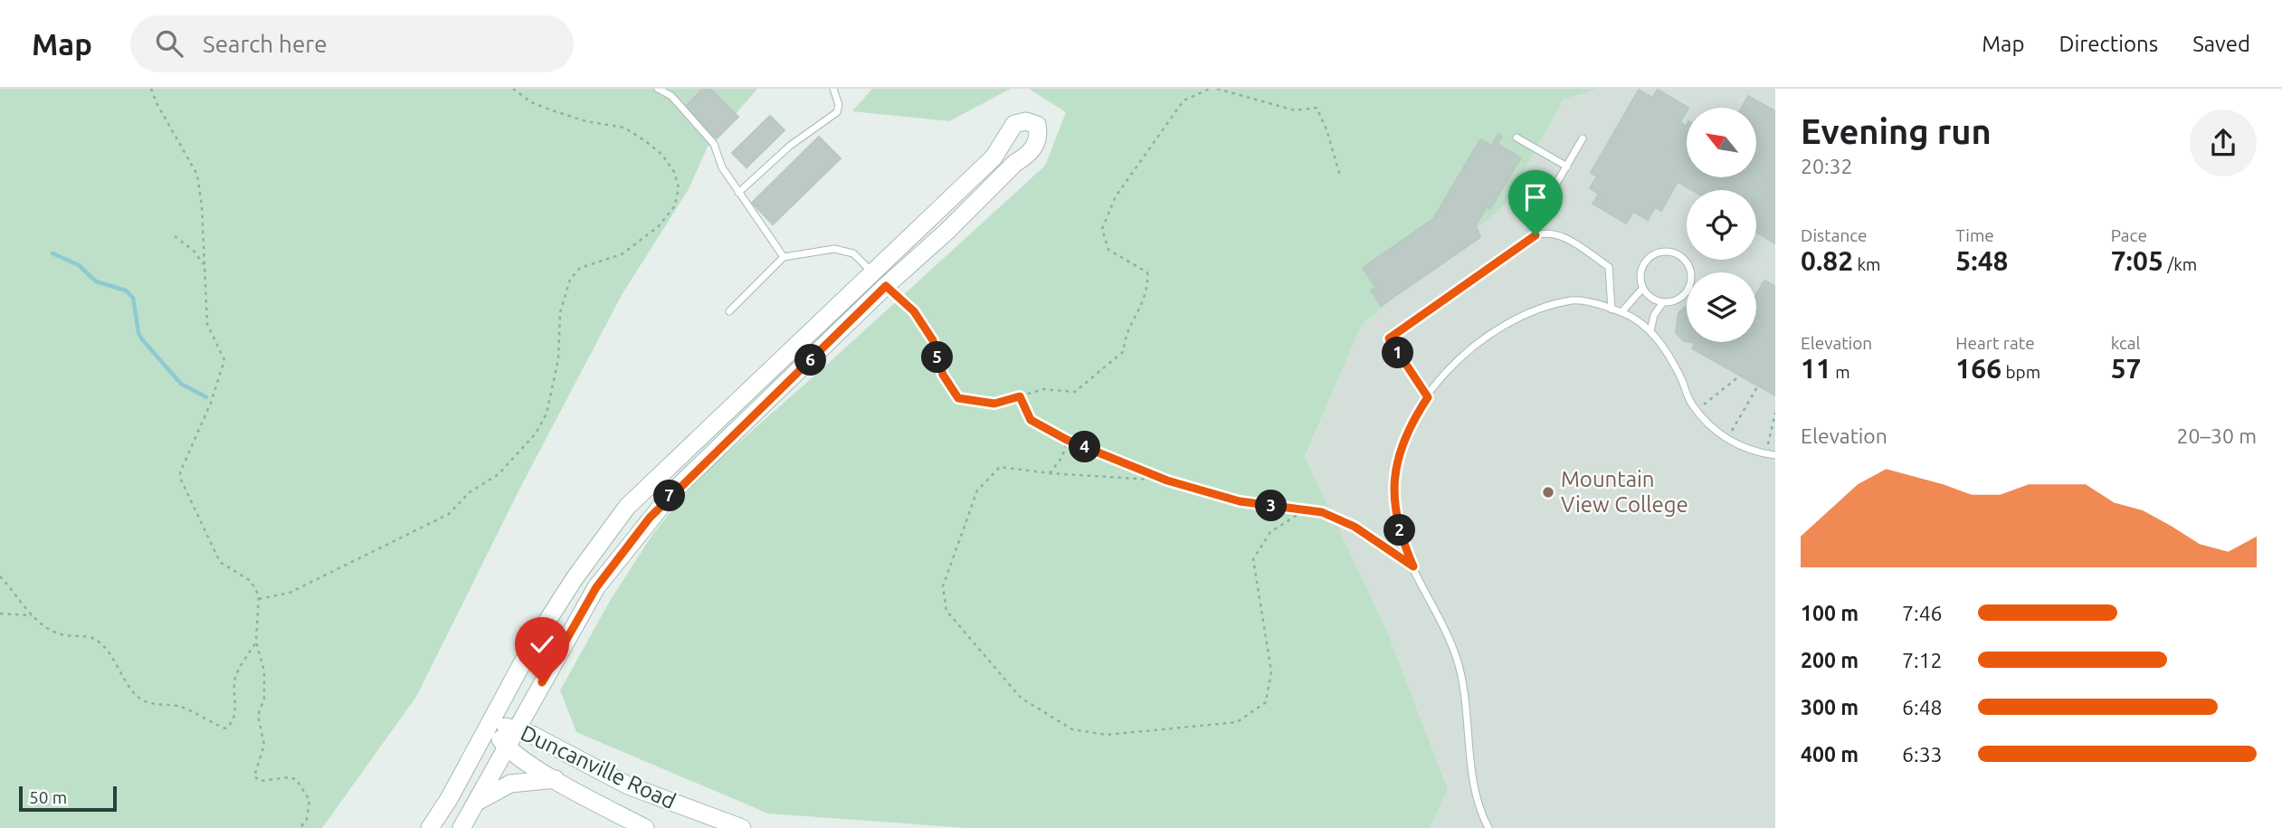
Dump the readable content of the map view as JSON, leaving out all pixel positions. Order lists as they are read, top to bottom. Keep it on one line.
{"streets":{"street":["Duncanville Road"]},"places":["Mountain View College"],"scale_bar":"50 m","north":"top left","page":{"header":"Map","search":"Search here","nav":["Map","Directions","Saved"],"heading":["Evening run","20:32"],"stats":[["Distance","0.82 km"],["Time","5:48"],["Pace","7:05 /km"],["Elevation","11 m"],["Heart rate","166 bpm"],["kcal","57"]],"pins":["1","5","6","4","7","3","2"],"chart":["Elevation","20–30 m"],"list":[{"name":"100 m","note":"7:46"},{"name":"200 m","note":"7:12"},{"name":"300 m","note":"6:48"},{"name":"400 m","note":"6:33"}],"scale":"50 m"}}
